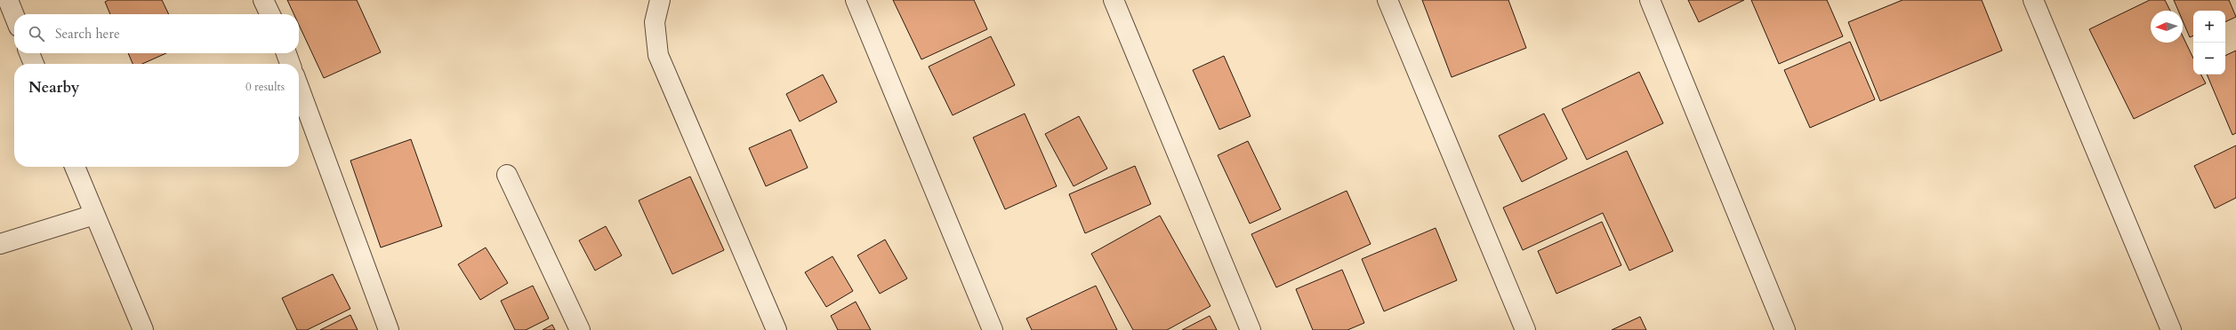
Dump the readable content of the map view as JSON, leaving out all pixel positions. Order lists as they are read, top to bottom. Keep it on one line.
{"north":"left","page":{"map_buttons":["+","−"],"search":"Search here","heading":["Nearby","0 results"]}}
